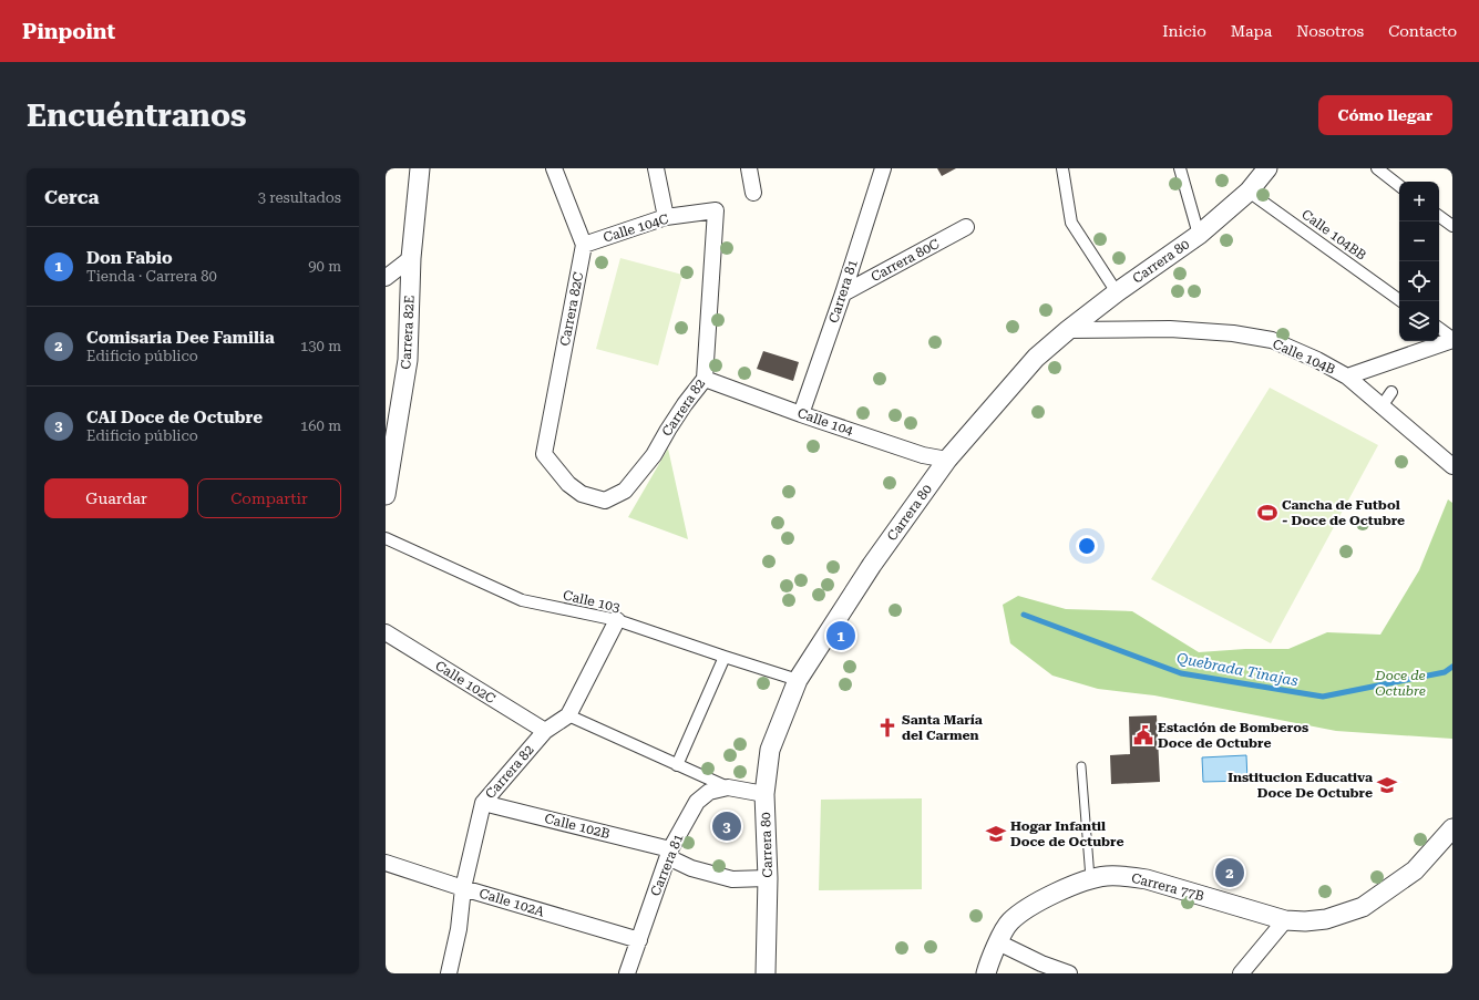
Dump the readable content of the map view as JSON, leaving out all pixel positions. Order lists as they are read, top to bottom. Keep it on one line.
{"streets":{"street":["Calle 104C","Calle 104BB","Carrera 80C","Carrera 80","Carrera 81","Carrera 82C","Carrera 82E","Calle 104B","Carrera 82","Calle 104","Calle 103","Calle 102C","Calle 102B","Carrera 77B","Calle 102A"]},"crossings":[["Calle 104C","Carrera 82C"],["Calle 104C","Carrera 82"],["Calle 104BB","Carrera 80"],["Carrera 80C","Carrera 81"],["Carrera 80","Carrera 81"],["Carrera 80","Calle 104B"],["Carrera 80","Calle 104"],["Carrera 80","Calle 103"],["Carrera 80","Calle 102B"],["Carrera 81","Calle 104"],["Carrera 81","Calle 102B"],["Carrera 81","Calle 102A"],["Carrera 82C","Carrera 82"],["Carrera 82","Calle 104"],["Carrera 82","Calle 103"],["Carrera 82","Calle 102C"],["Carrera 82","Calle 102B"],["Carrera 82","Calle 102A"]],"water":["Quebrada Tinajas"],"parks":["Doce de Octubre"],"places":{"sports":["Cancha de Futbol - Doce de Octubre"],"church":["Santa María del Carmen"],"public building":["Estación de Bomberos Doce de Octubre"],"school or university":["Institucion Educativa Doce De Octubre","Hogar Infantil Doce de Octubre"]},"page":{"header":"Pinpoint","nav":["Inicio","Mapa","Nosotros","Contacto"],"buttons":["Cómo llegar",["Guardar","Compartir"]],"title":"Encuéntranos","heading":["Cerca","3 resultados"],"map_buttons":["+","−"],"list":[{"mark":"1","name":"Don Fabio","note":"Tienda · Carrera 80","value":"90 m"},{"mark":"2","name":"Comisaria Dee Familia","note":"Edificio público","value":"130 m"},{"mark":"3","name":"CAI Doce de Octubre","note":"Edificio público","value":"160 m"}],"pins":["1","3","2"]}}
